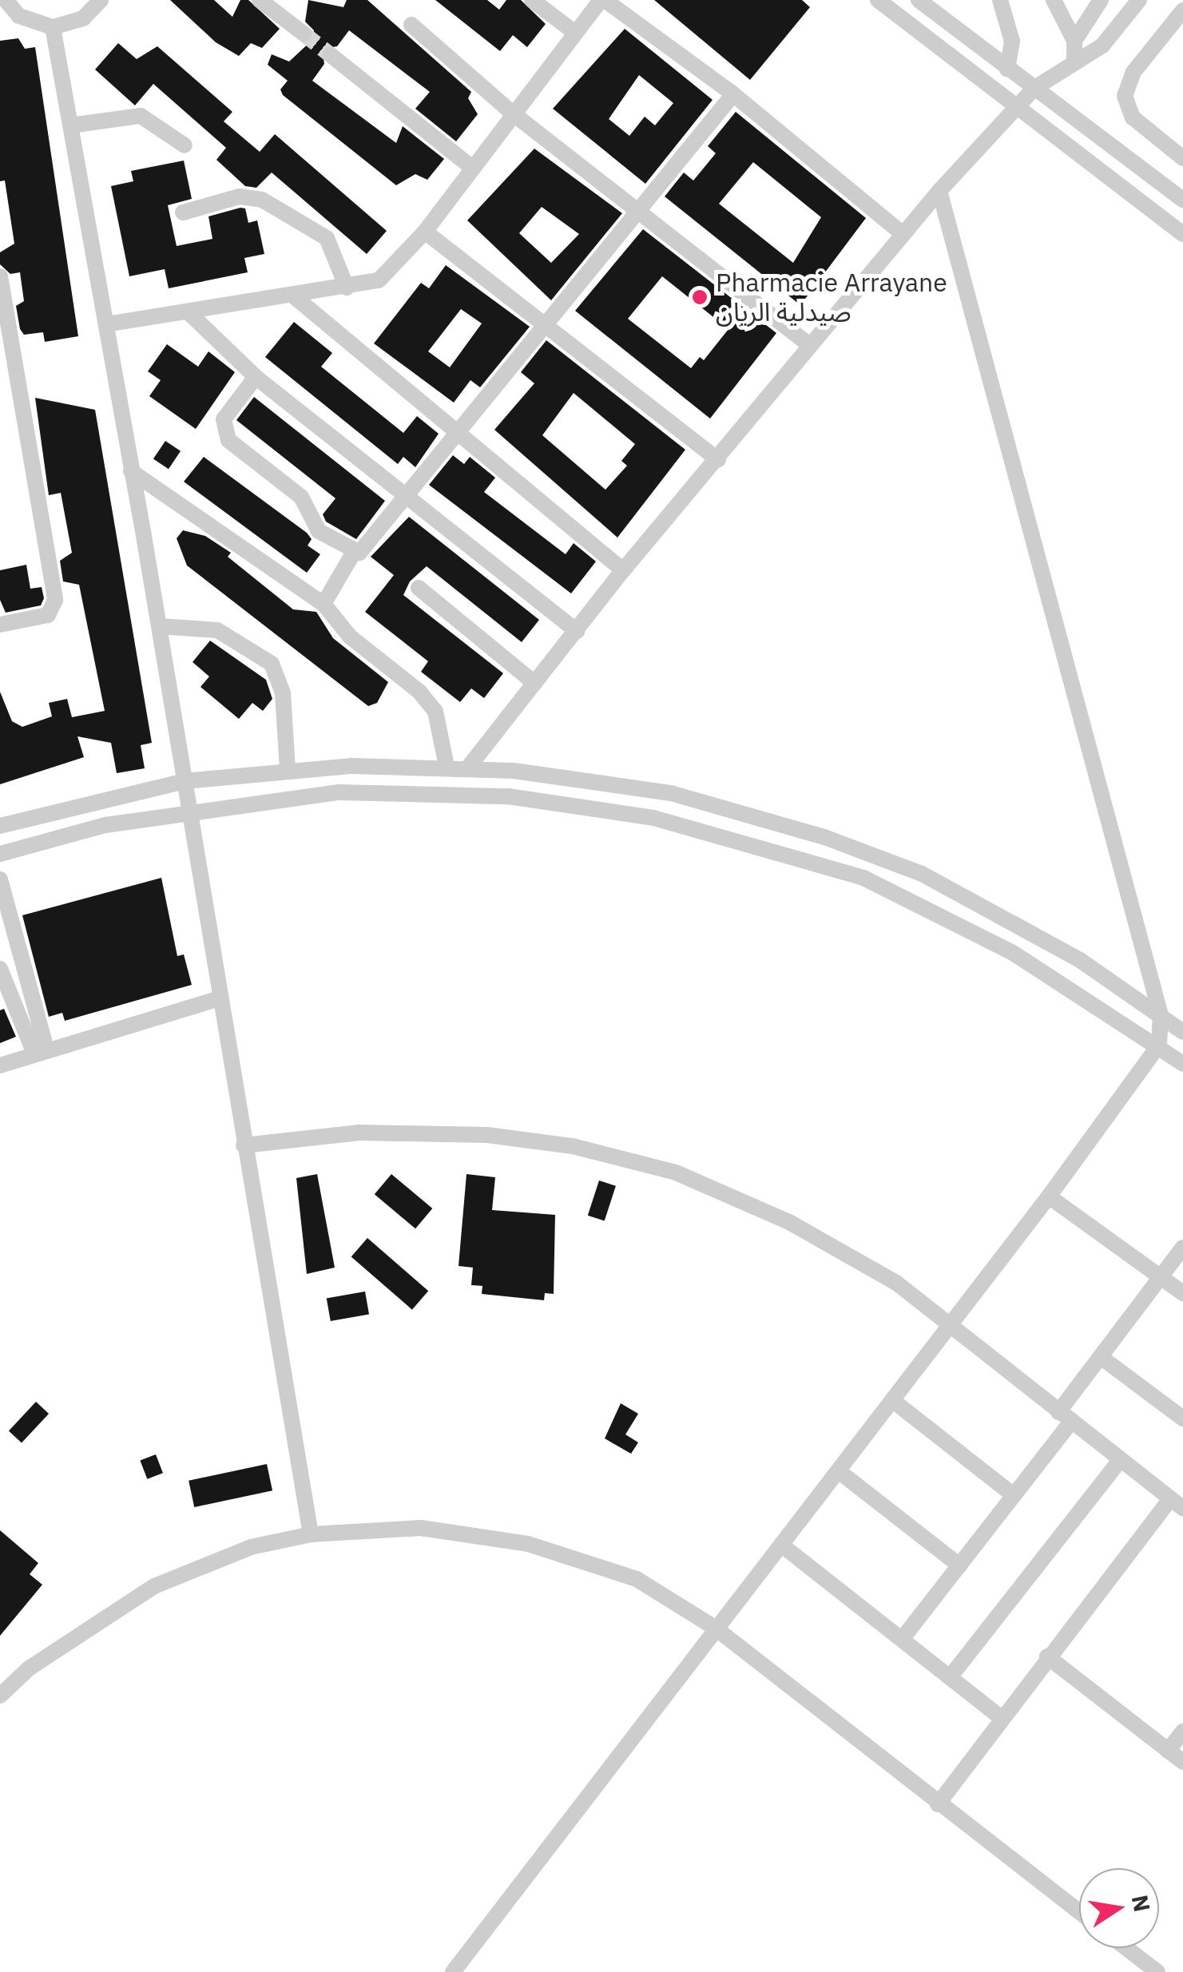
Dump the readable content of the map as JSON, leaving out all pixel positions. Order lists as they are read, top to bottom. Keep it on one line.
{"places":["Pharmacie Arrayane صيدلية الريان"],"north":"right"}
